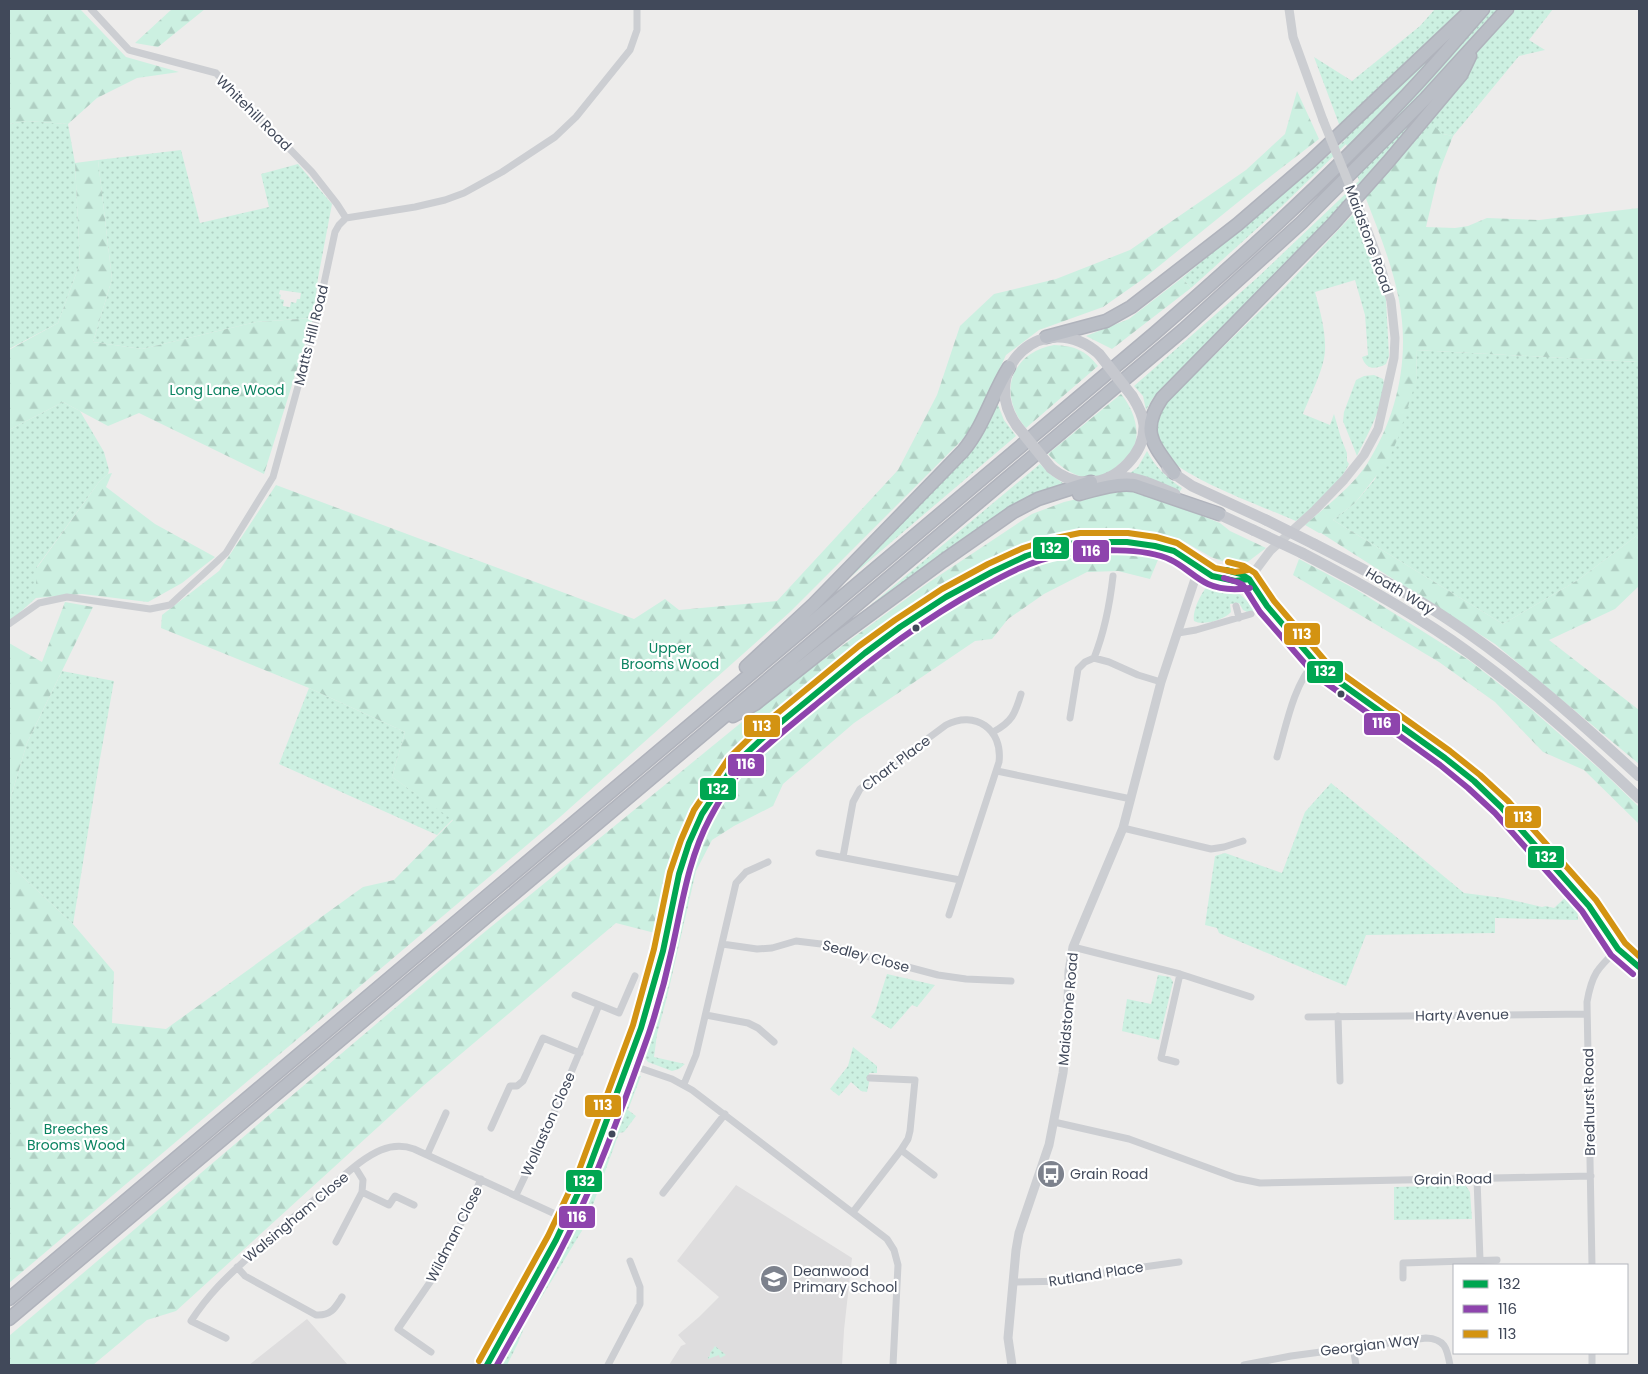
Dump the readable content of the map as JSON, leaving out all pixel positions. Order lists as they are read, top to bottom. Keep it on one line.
{"streets":{"main road":["Hoath Way"],"street":["Whitehill Road","Maidstone Road","Matts Hill Road","Chart Place","Sedley Close","Harty Avenue","Bredhurst Road","Wollaston Close","Grain Road","Walsingham Close","Wildman Close","Rutland Place","Georgian Way"]},"crossings":[["Whitehill Road","Matts Hill Road"],["Maidstone Road","Grain Road"],["Maidstone Road","Rutland Place"],["Harty Avenue","Bredhurst Road"],["Bredhurst Road","Grain Road"],["Wollaston Close","Walsingham Close"],["Walsingham Close","Wildman Close"]],"parks":["Long Lane Wood","Upper Brooms Wood","Breeches Brooms Wood"],"places":{"bus stop":["Grain Road"],"school or university":["Deanwood Primary School"]},"lines":["transit line 113","transit line 132","transit line 116"],"legend":["132","116","113"]}
